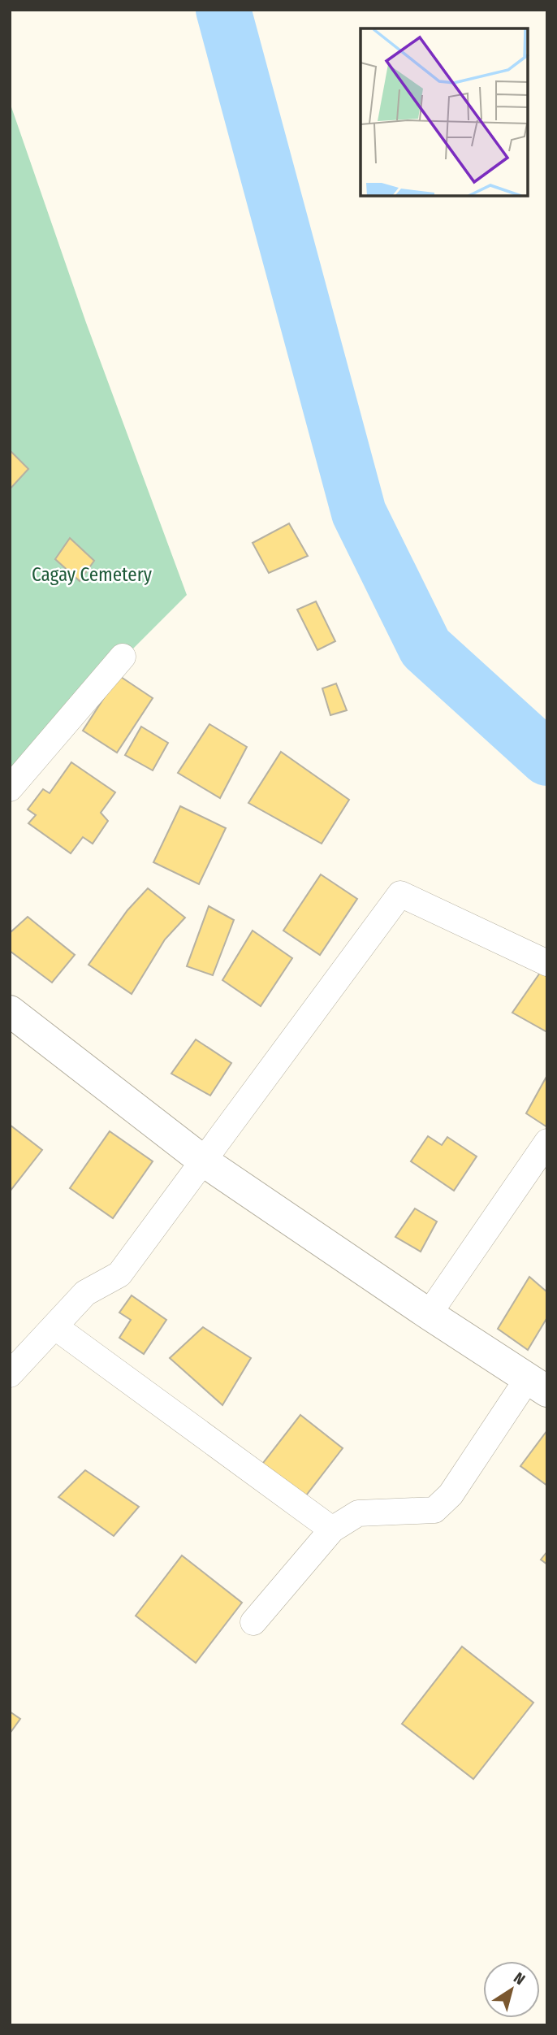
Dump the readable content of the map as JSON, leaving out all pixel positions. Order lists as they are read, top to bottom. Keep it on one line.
{"parks":["Cagay Cemetery"],"north":"top right"}
